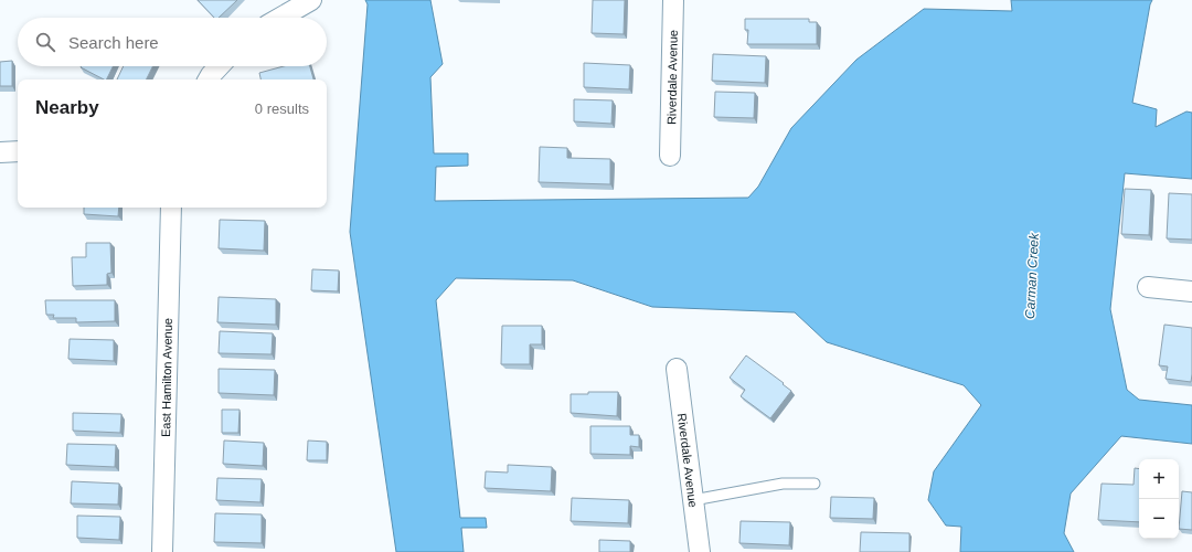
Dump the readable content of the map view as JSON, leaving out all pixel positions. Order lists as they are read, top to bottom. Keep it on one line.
{"streets":{"street":["Riverdale Avenue","East Hamilton Avenue"]},"water":["Carman Creek"],"page":{"search":"Search here","heading":["Nearby","0 results"],"map_buttons":["+","−"]}}
